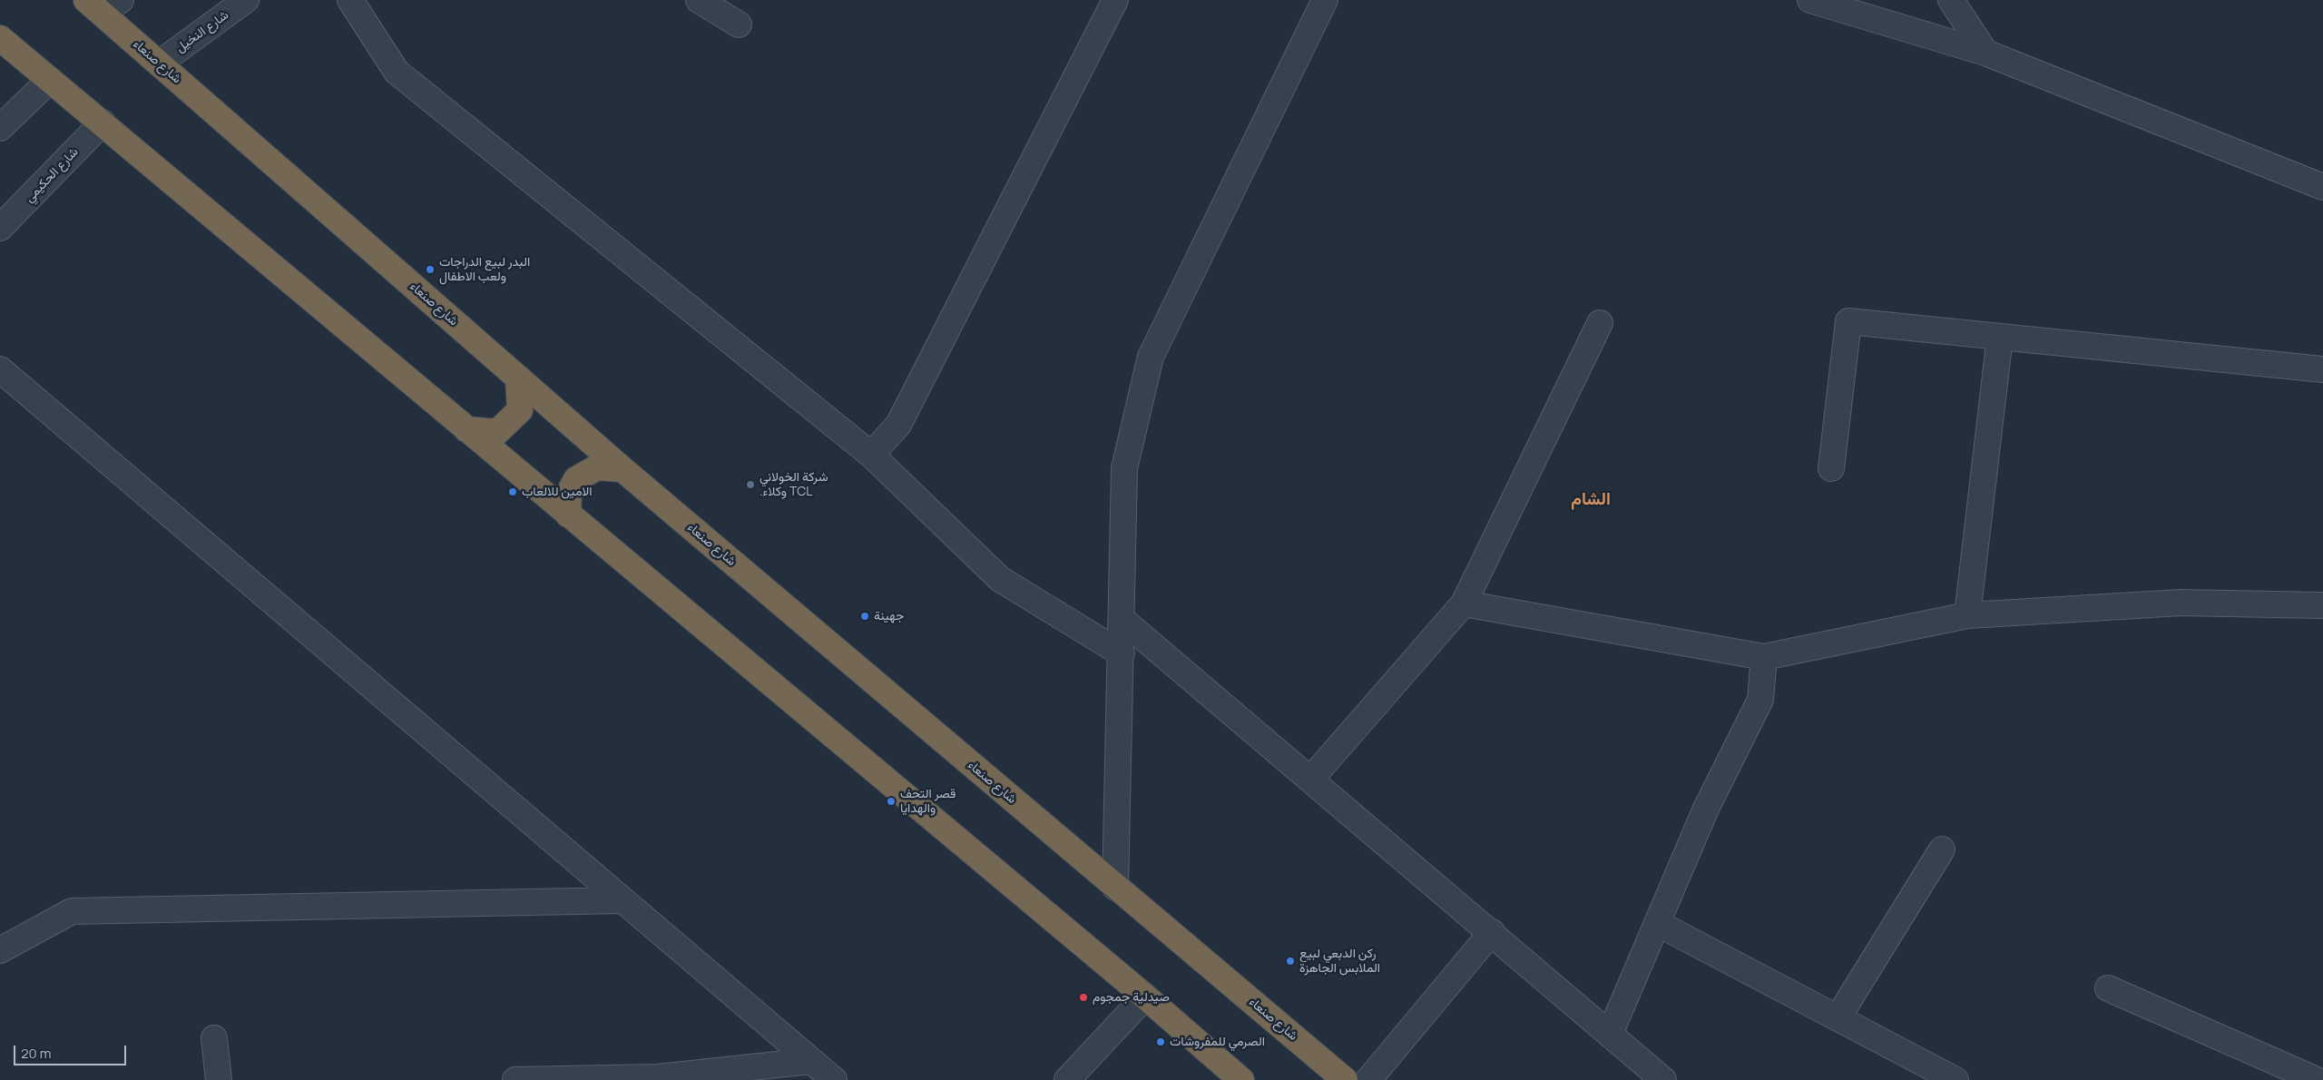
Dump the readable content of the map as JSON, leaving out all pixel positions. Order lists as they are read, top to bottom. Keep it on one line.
{"streets":{"highway":["شارع صنعاء"],"street":["شارع النخيل","شارع الحكيمي"]},"crossings":[["شارع النخيل","شارع صنعاء"]],"districts":["الشام"],"places":["البدر لبيع الدراجات ولعب الاطفال","شركة الخولاني .وكلاء TCL","الامين للالعاب","جهينة","قصر التحف والهدايا","ركن الدبعي لبيع الملابس الجاهزة","صيدلية جمجوم","الصرمي للمفروشات"],"scale_bar":"20 m"}
